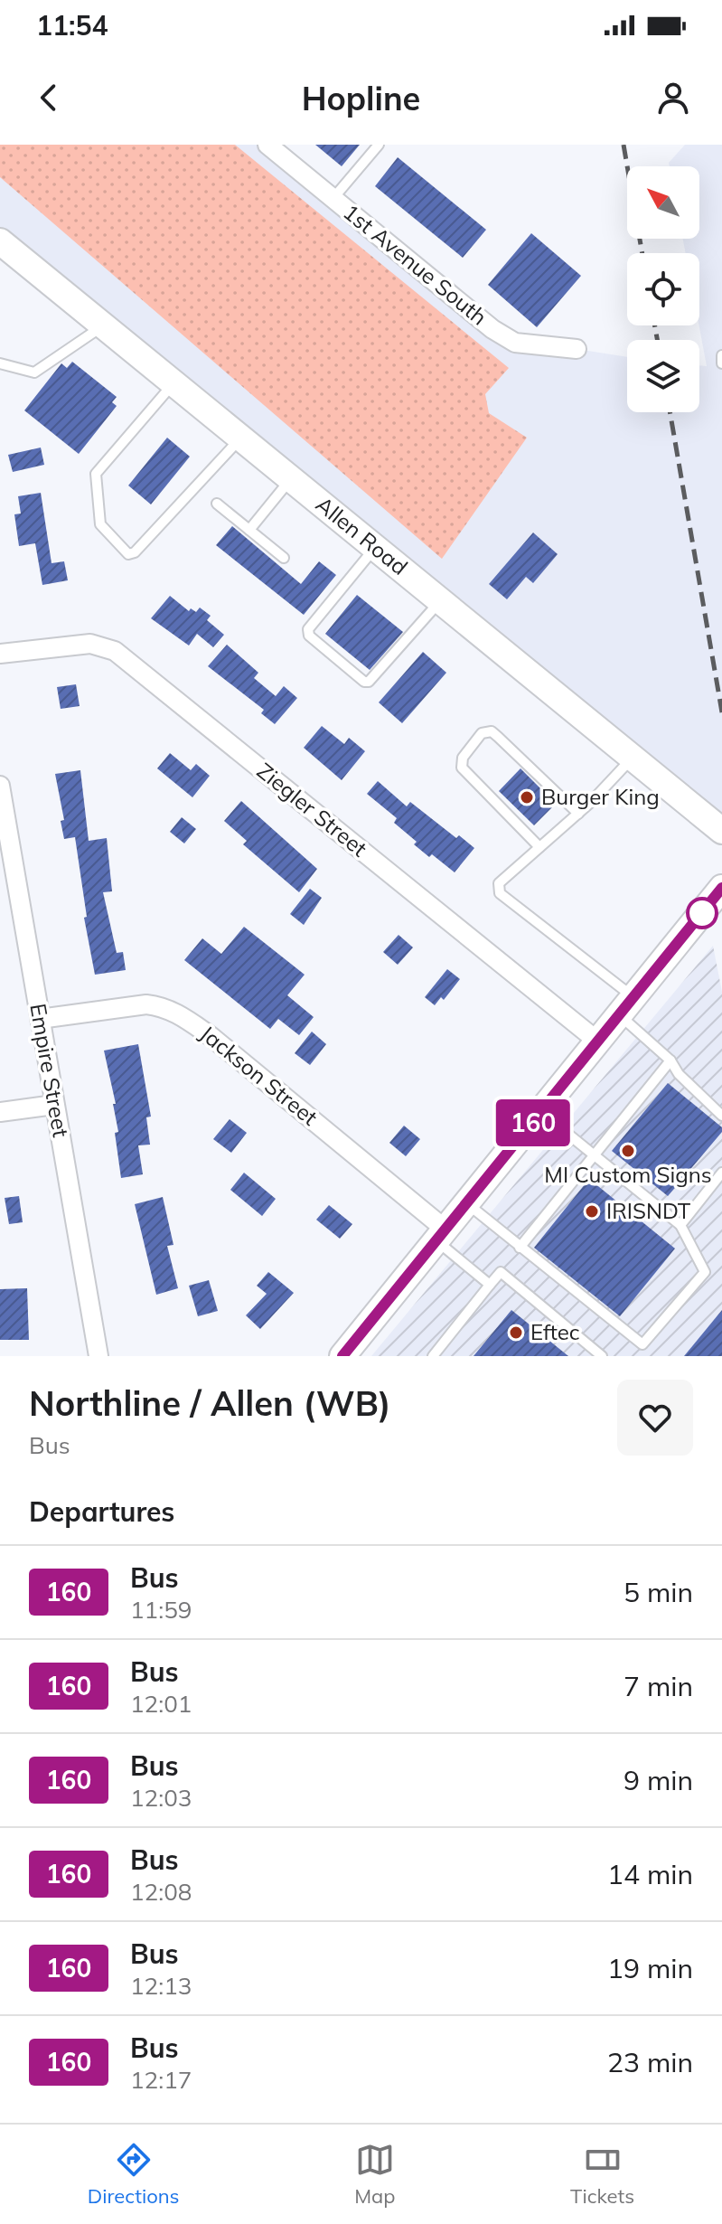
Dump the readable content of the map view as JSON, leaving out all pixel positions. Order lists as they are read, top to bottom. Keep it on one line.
{"streets":{"main road":["Allen Road"],"street":["1st Avenue South","Ziegler Street","Empire Street","Jackson Street"]},"crossings":[["Empire Street","Jackson Street"]],"places":["Burger King","MI Custom Signs","IRISNDT","Eftec"],"lines":["bus line 160"],"north":"top left","page":{"status":"11:54","header":"Hopline","on_map":"160","heading":[["Northline / Allen (WB)","Bus"],"Departures"],"list":[{"mark":"160","name":"Bus","note":"11:59","value":"5 min"},{"mark":"160","name":"Bus","note":"12:01","value":"7 min"},{"mark":"160","name":"Bus","note":"12:03","value":"9 min"},{"mark":"160","name":"Bus","note":"12:08","value":"14 min"},{"mark":"160","name":"Bus","note":"12:13","value":"19 min"},{"mark":"160","name":"Bus","note":"12:17","value":"23 min"}],"tabs":["Directions","Map","Tickets"]}}
